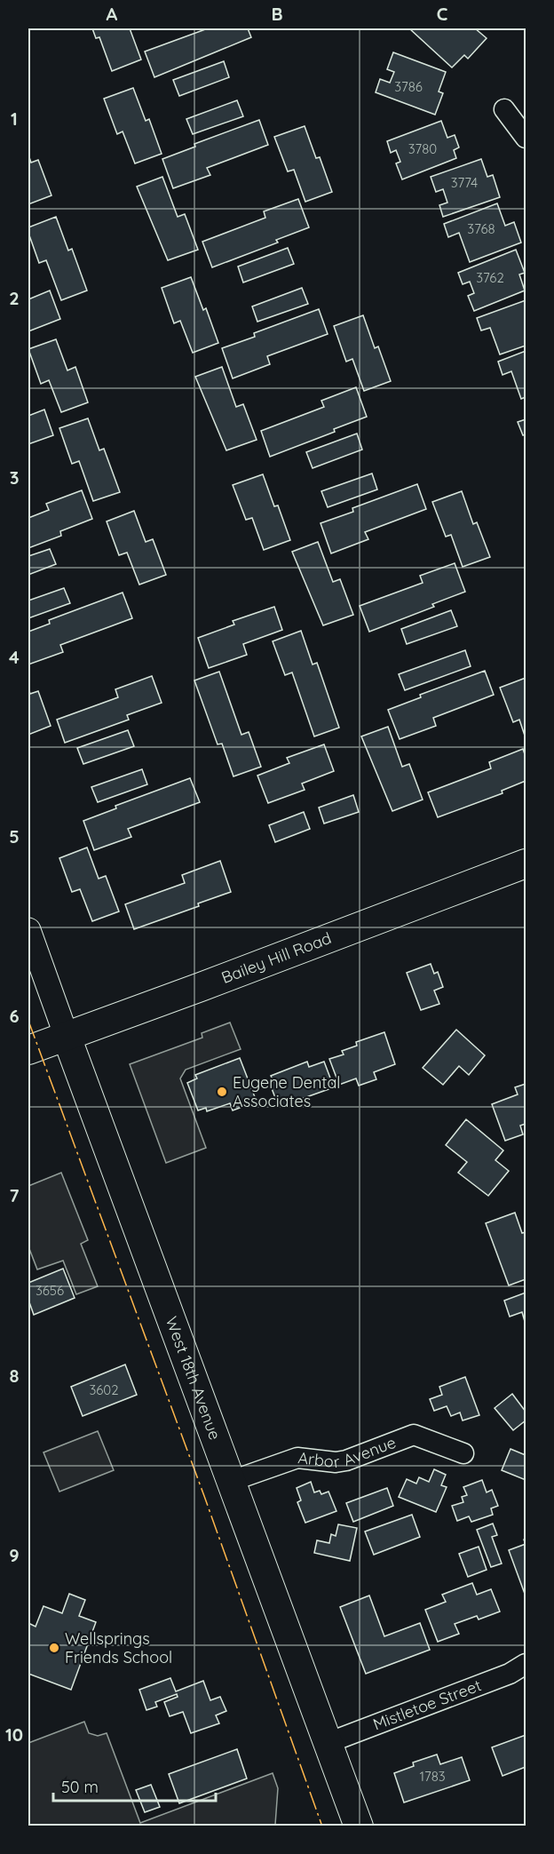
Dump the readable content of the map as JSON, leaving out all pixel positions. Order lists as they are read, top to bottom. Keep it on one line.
{"streets":{"main road":["Bailey Hill Road","West 18th Avenue"],"street":["Arbor Avenue","Mistletoe Street"]},"crossings":[["Bailey Hill Road","West 18th Avenue"],["West 18th Avenue","Arbor Avenue"],["West 18th Avenue","Mistletoe Street"]],"places":["Eugene Dental Associates","Wellsprings Friends School"],"house_numbers":["3786","3780","3774","3768","3762","3656","3602","1783"],"scale_bar":"50 m","grid":{"columns":["A","B","C"],"rows":["1","2","3","4","5","6","7","8","9","10"]}}
